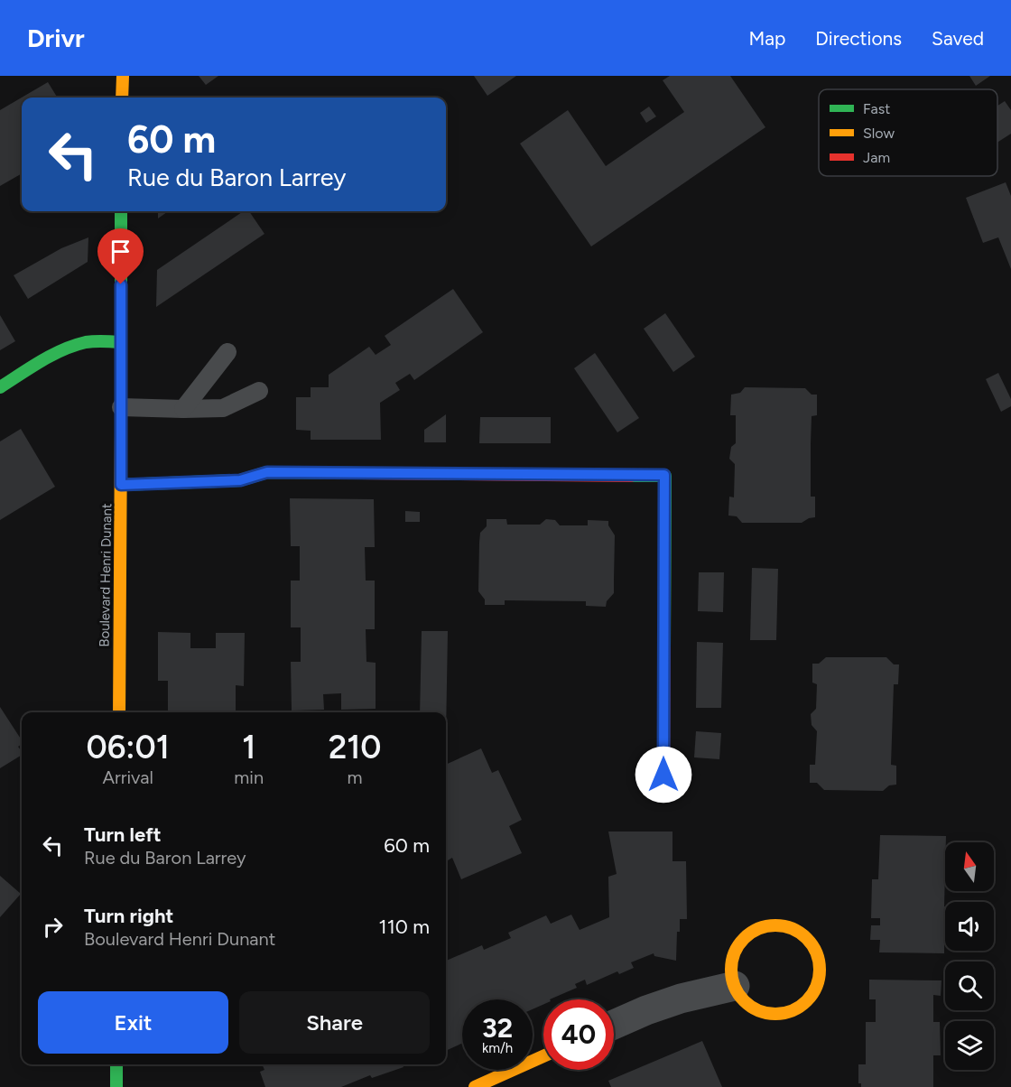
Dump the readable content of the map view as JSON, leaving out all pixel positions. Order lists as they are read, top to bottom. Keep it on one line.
{"streets":{"street":["Boulevard Henri Dunant"]},"legend":["Fast","Slow","Jam"],"north":"top","page":{"header":"Drivr","nav":["Map","Directions","Saved"],"turn":["60 m","Rue du Baron Larrey"],"eta":["06:01","Arrival","1","min","210","m"],"list":[{"name":"Turn left","note":"Rue du Baron Larrey","value":"60 m"},{"name":"Turn right","note":"Boulevard Henri Dunant","value":"110 m"}],"buttons":["Exit","Share"],"speed":"32 km/h","limit":"40"}}
